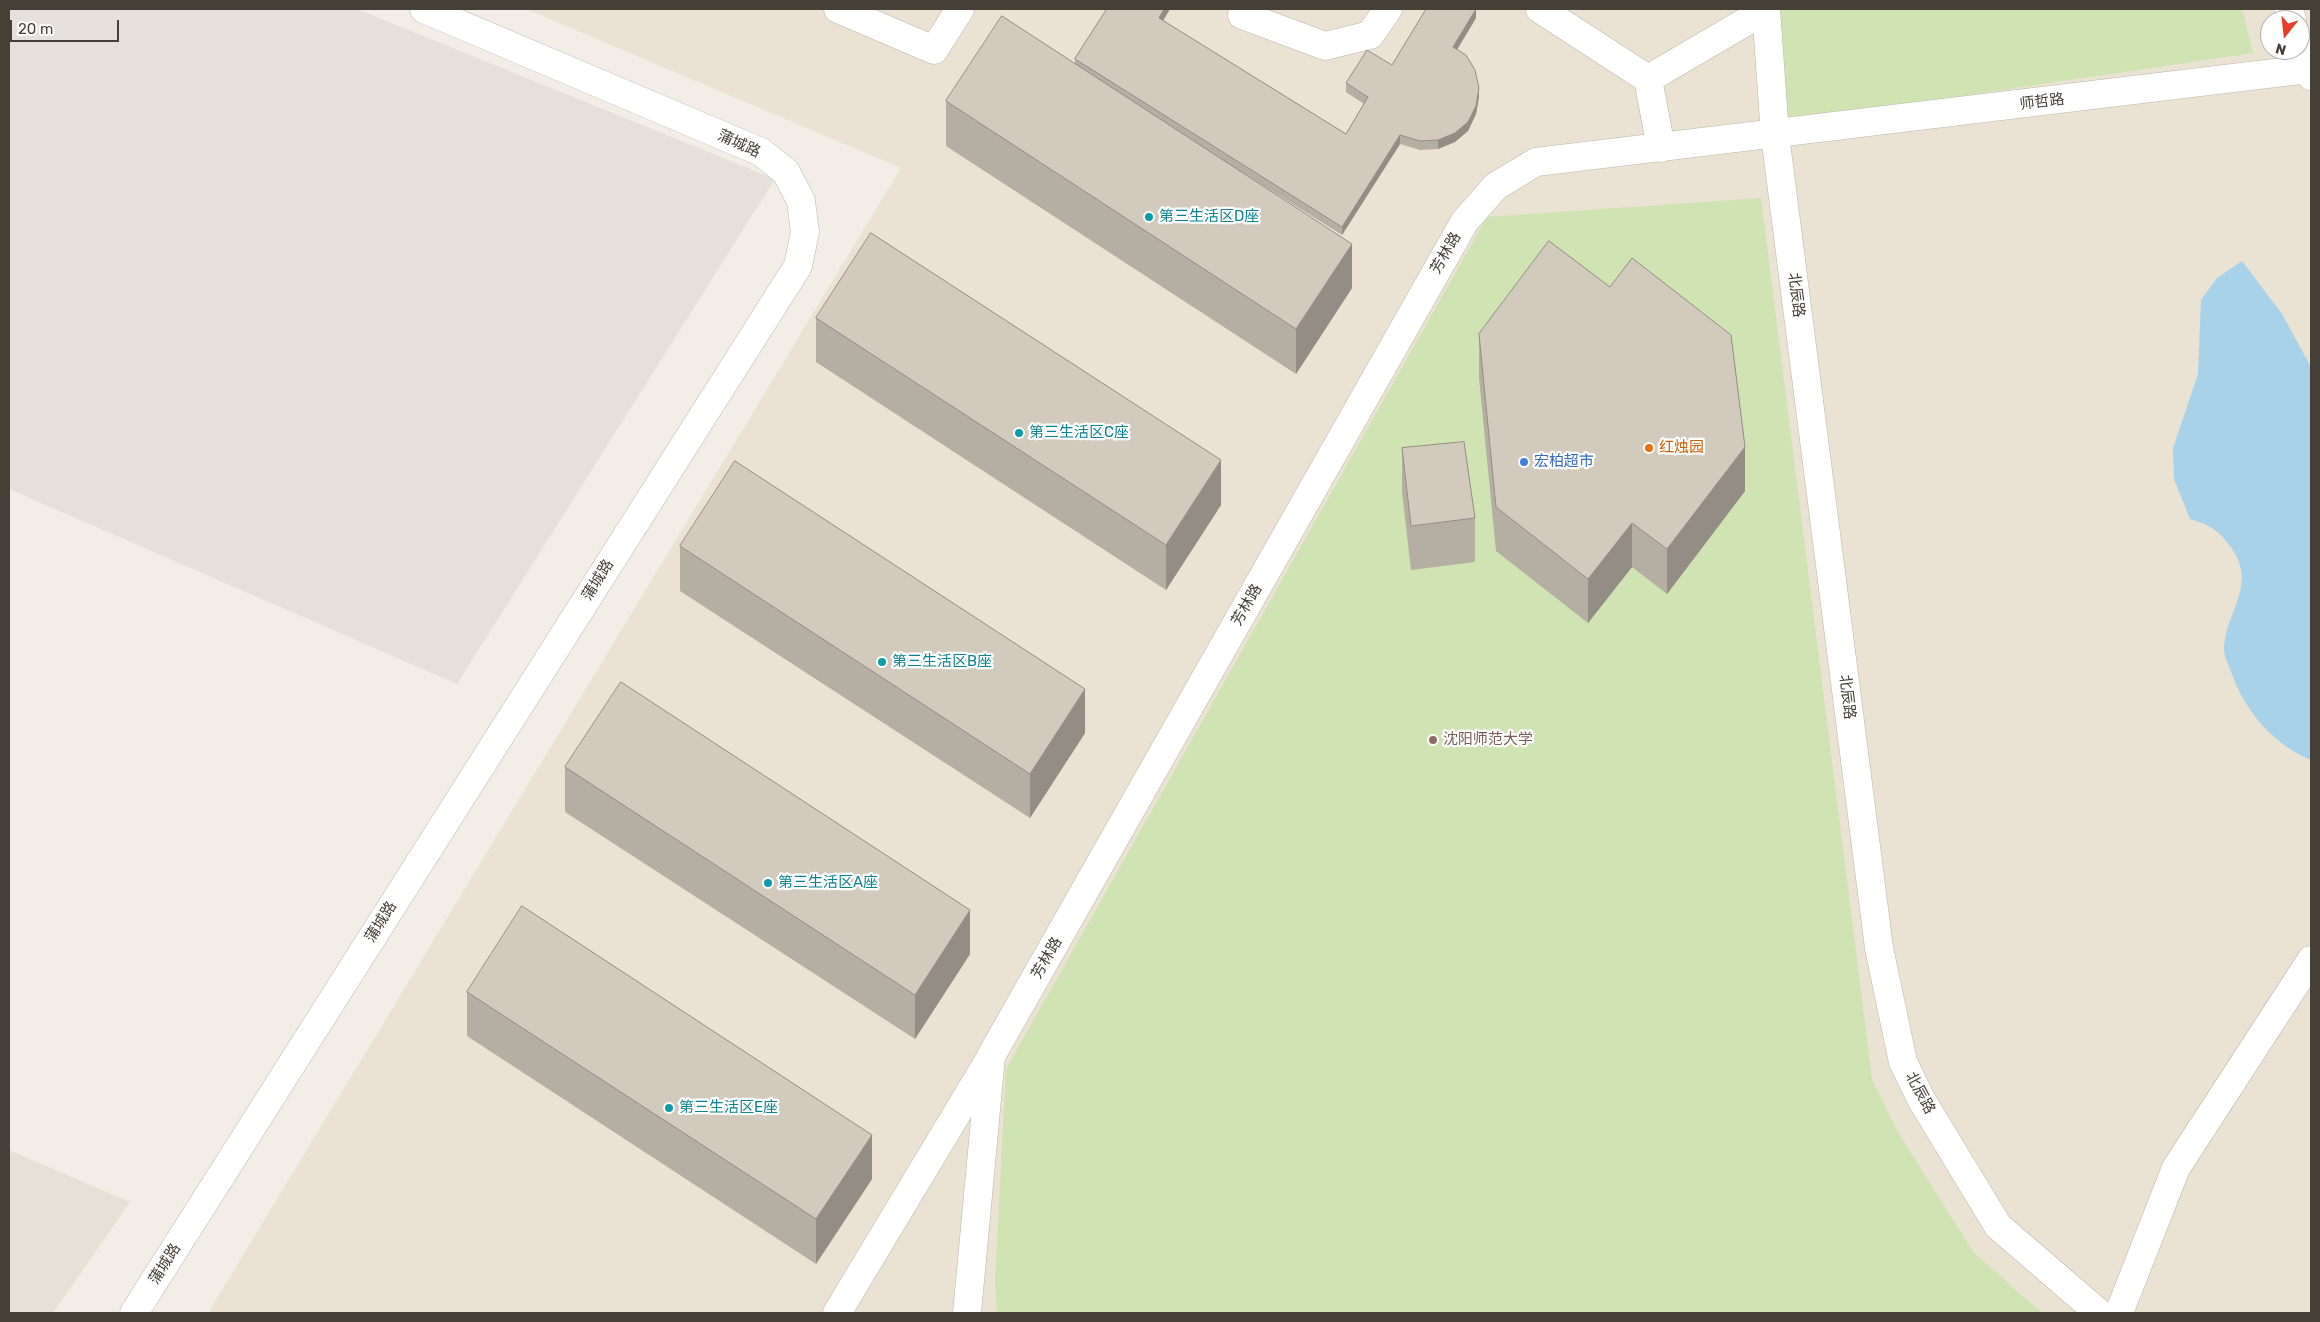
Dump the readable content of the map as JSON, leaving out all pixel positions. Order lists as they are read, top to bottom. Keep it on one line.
{"streets":{"street":["师哲路","蒲城路","芳林路","北辰路"]},"crossings":[["师哲路","芳林路"],["师哲路","北辰路"],["芳林路","北辰路"]],"places":["第三生活区D座","第三生活区C座","红烛园","宏柏超市","第三生活区B座","沈阳师范大学","第三生活区A座","第三生活区E座"],"scale_bar":"20 m","north":"bottom"}
